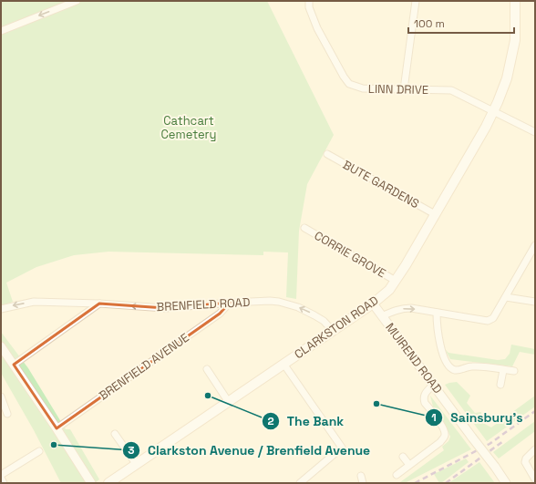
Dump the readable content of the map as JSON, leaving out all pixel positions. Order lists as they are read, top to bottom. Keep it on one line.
{"streets":{"main road":["CLARKSTON ROAD"],"street":["LINN DRIVE","BUTE GARDENS","CORRIE GROVE","BRENFIELD ROAD","MUIREND ROAD","BRENFIELD AVENUE"]},"crossings":[["LINN DRIVE","CLARKSTON ROAD"],["BUTE GARDENS","CLARKSTON ROAD"],["CORRIE GROVE","CLARKSTON ROAD"],["BRENFIELD ROAD","CLARKSTON ROAD"],["BRENFIELD ROAD","BRENFIELD AVENUE"],["CLARKSTON ROAD","MUIREND ROAD"]],"one_way":["BRENFIELD ROAD"],"parks":["Cathcart Cemetery"],"places":["The Bank","Sainsbury's","Clarkston Avenue / Brenfield Avenue"],"scale_bar":"100 m"}
